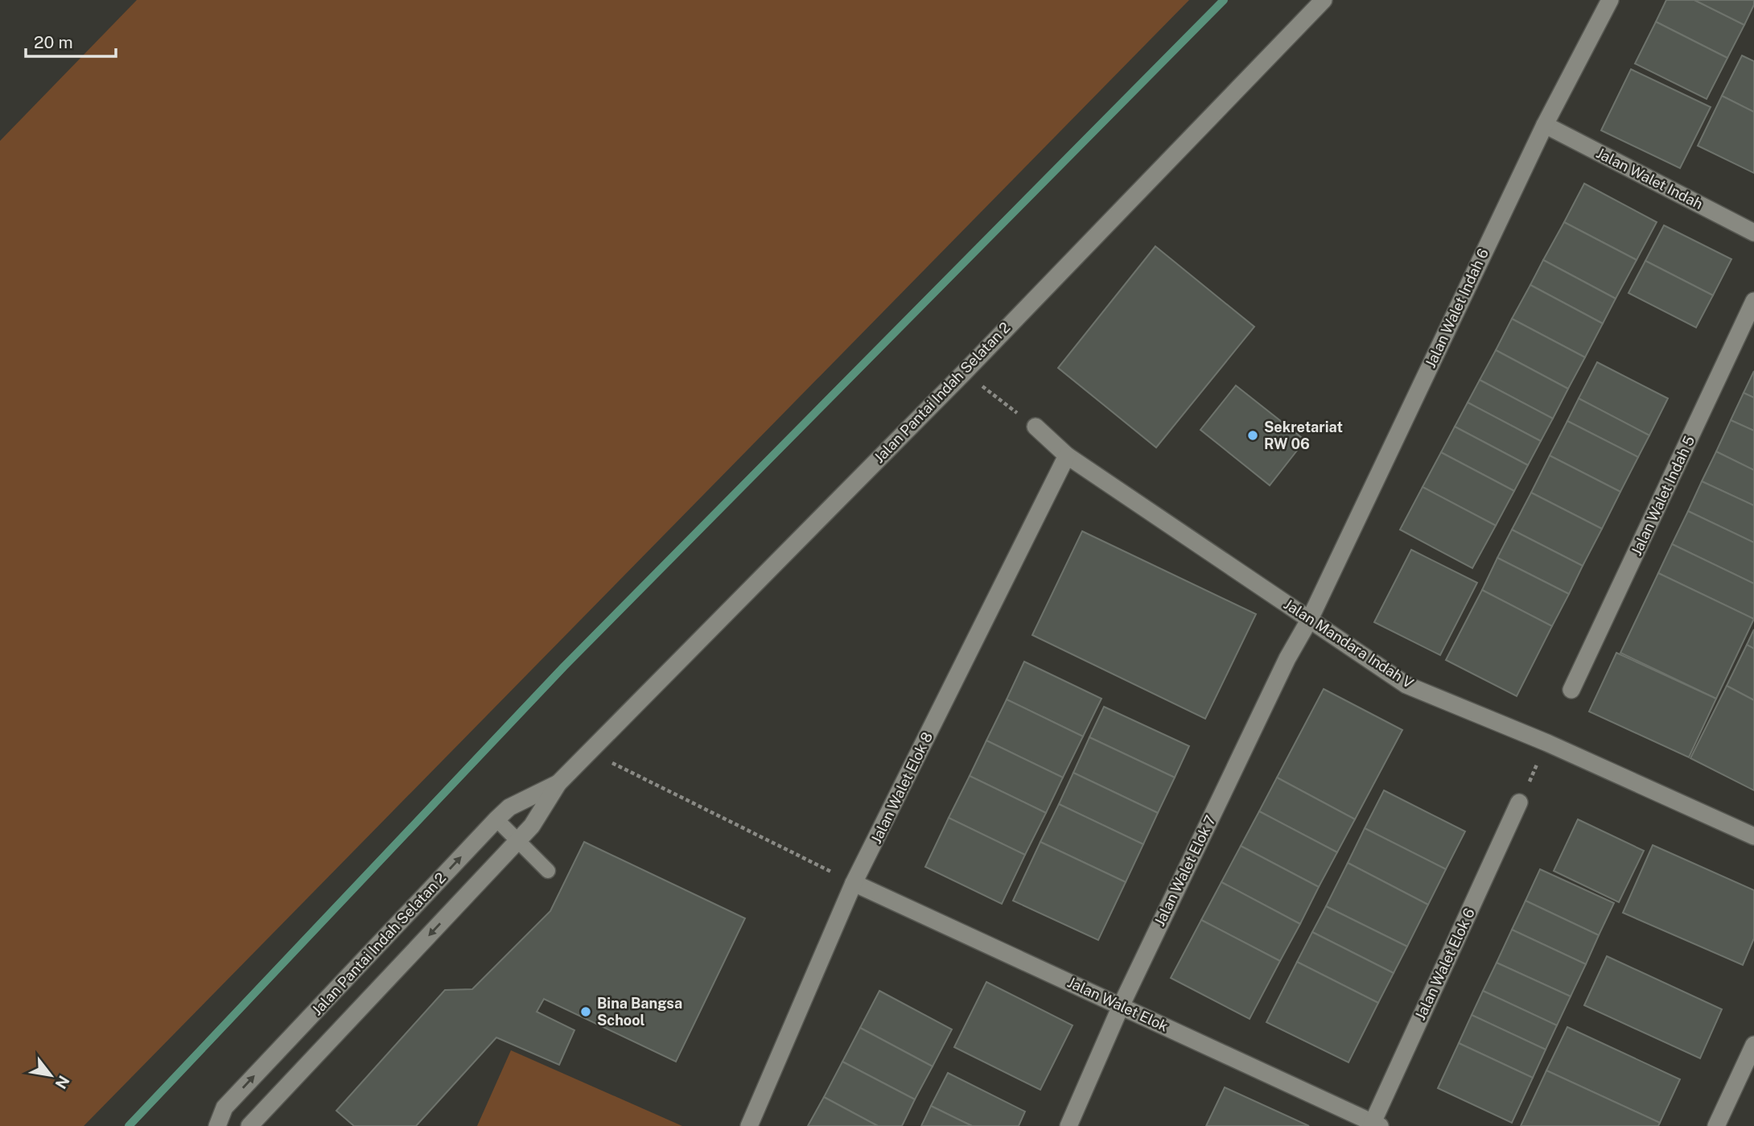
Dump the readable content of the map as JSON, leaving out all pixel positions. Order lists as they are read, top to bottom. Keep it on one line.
{"streets":{"street":["Jalan Walet Indah","Jalan Walet Indah 6","Jalan Pantai Indah Selatan 2","Jalan Walet Indah 5","Jalan Mandara Indah V","Jalan Walet Elok 8","Jalan Walet Elok 7","Jalan Walet Elok 6","Jalan Walet Elok"]},"crossings":[["Jalan Walet Indah","Jalan Walet Indah 6"],["Jalan Walet Indah 6","Jalan Mandara Indah V"],["Jalan Walet Indah 6","Jalan Walet Elok 7"],["Jalan Mandara Indah V","Jalan Walet Elok 8"],["Jalan Mandara Indah V","Jalan Walet Elok 7"],["Jalan Walet Elok 8","Jalan Walet Elok"],["Jalan Walet Elok 7","Jalan Walet Elok"],["Jalan Walet Elok 6","Jalan Walet Elok"]],"places":["Sekretariat RW 06","Bina Bangsa School"],"scale_bar":"20 m","north":"bottom right"}
